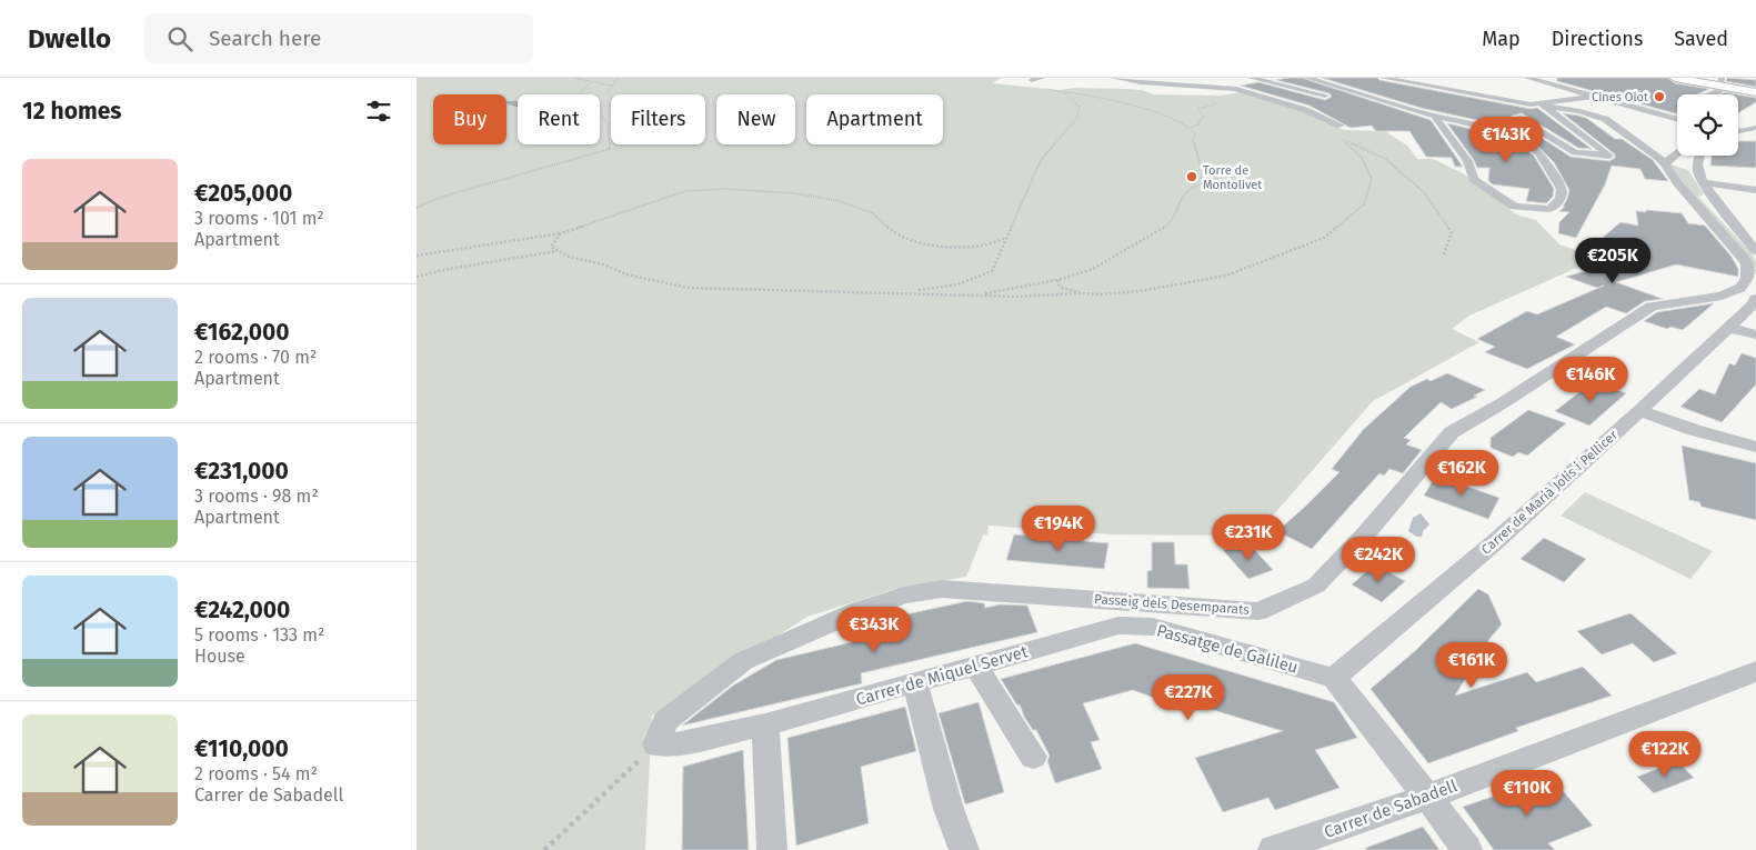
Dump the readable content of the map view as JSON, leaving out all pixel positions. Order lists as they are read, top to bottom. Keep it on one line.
{"streets":{"street":["Carrer de Marià Jolis i Pellicer","Passeig dels Desemparats","Passatge de Galileu","Carrer de Miquel Servet","Carrer de Sabadell"]},"crossings":[["Carrer de Marià Jolis i Pellicer","Passatge de Galileu"],["Passatge de Galileu","Carrer de Miquel Servet"]],"places":["Cines Olot","Torre de Montolivet"],"page":{"header":"Dwello","search":"Search here","nav":["Map","Directions","Saved"],"heading":"12 homes","chip":["Buy","Rent","Filters","New","Apartment"],"price":["€143K","€205K","€146K","€162K","€194K","€231K","€242K","€343K","€161K","€227K","€122K","€110K"],"list":[{"name":"€205,000","note":"3 rooms · 101 m² · Apartment"},{"name":"€162,000","note":"2 rooms · 70 m² · Apartment"},{"name":"€231,000","note":"3 rooms · 98 m² · Apartment"},{"name":"€242,000","note":"5 rooms · 133 m² · House"},{"name":"€110,000","note":"2 rooms · 54 m² · Carrer de Sabadell"}]}}
